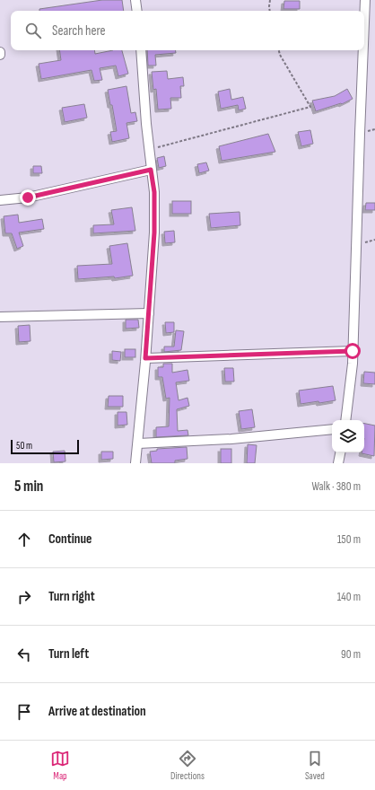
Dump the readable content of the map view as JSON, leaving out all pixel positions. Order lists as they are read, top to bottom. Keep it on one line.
{"scale_bar":"50 m","page":{"search":"Search here","scale":"50 m","heading":["5 min","Walk · 380 m"],"list":[["Continue","150 m"],["Turn right","140 m"],["Turn left","90 m"],"Arrive at destination"],"nav":["Map","Directions","Saved"]}}
